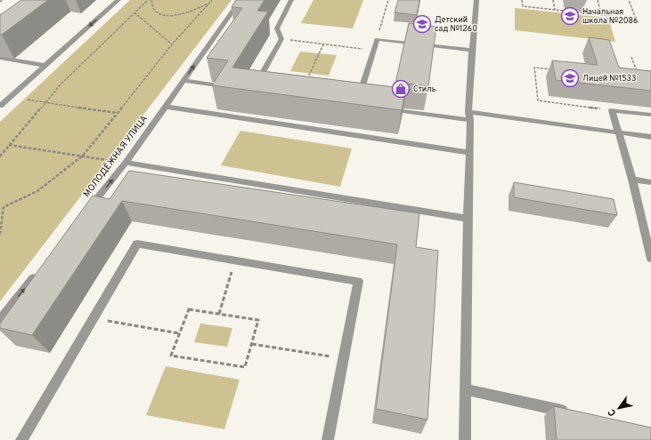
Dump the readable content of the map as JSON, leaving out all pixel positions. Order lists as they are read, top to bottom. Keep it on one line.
{"streets":{"street":["МОЛОДЁЖНАЯ УЛИЦА"]},"places":{"school or university":["Начальная школа №2086","Детский сад №1260","Лицей №1533"],"shop":["Стиль"]},"north":"bottom left"}
